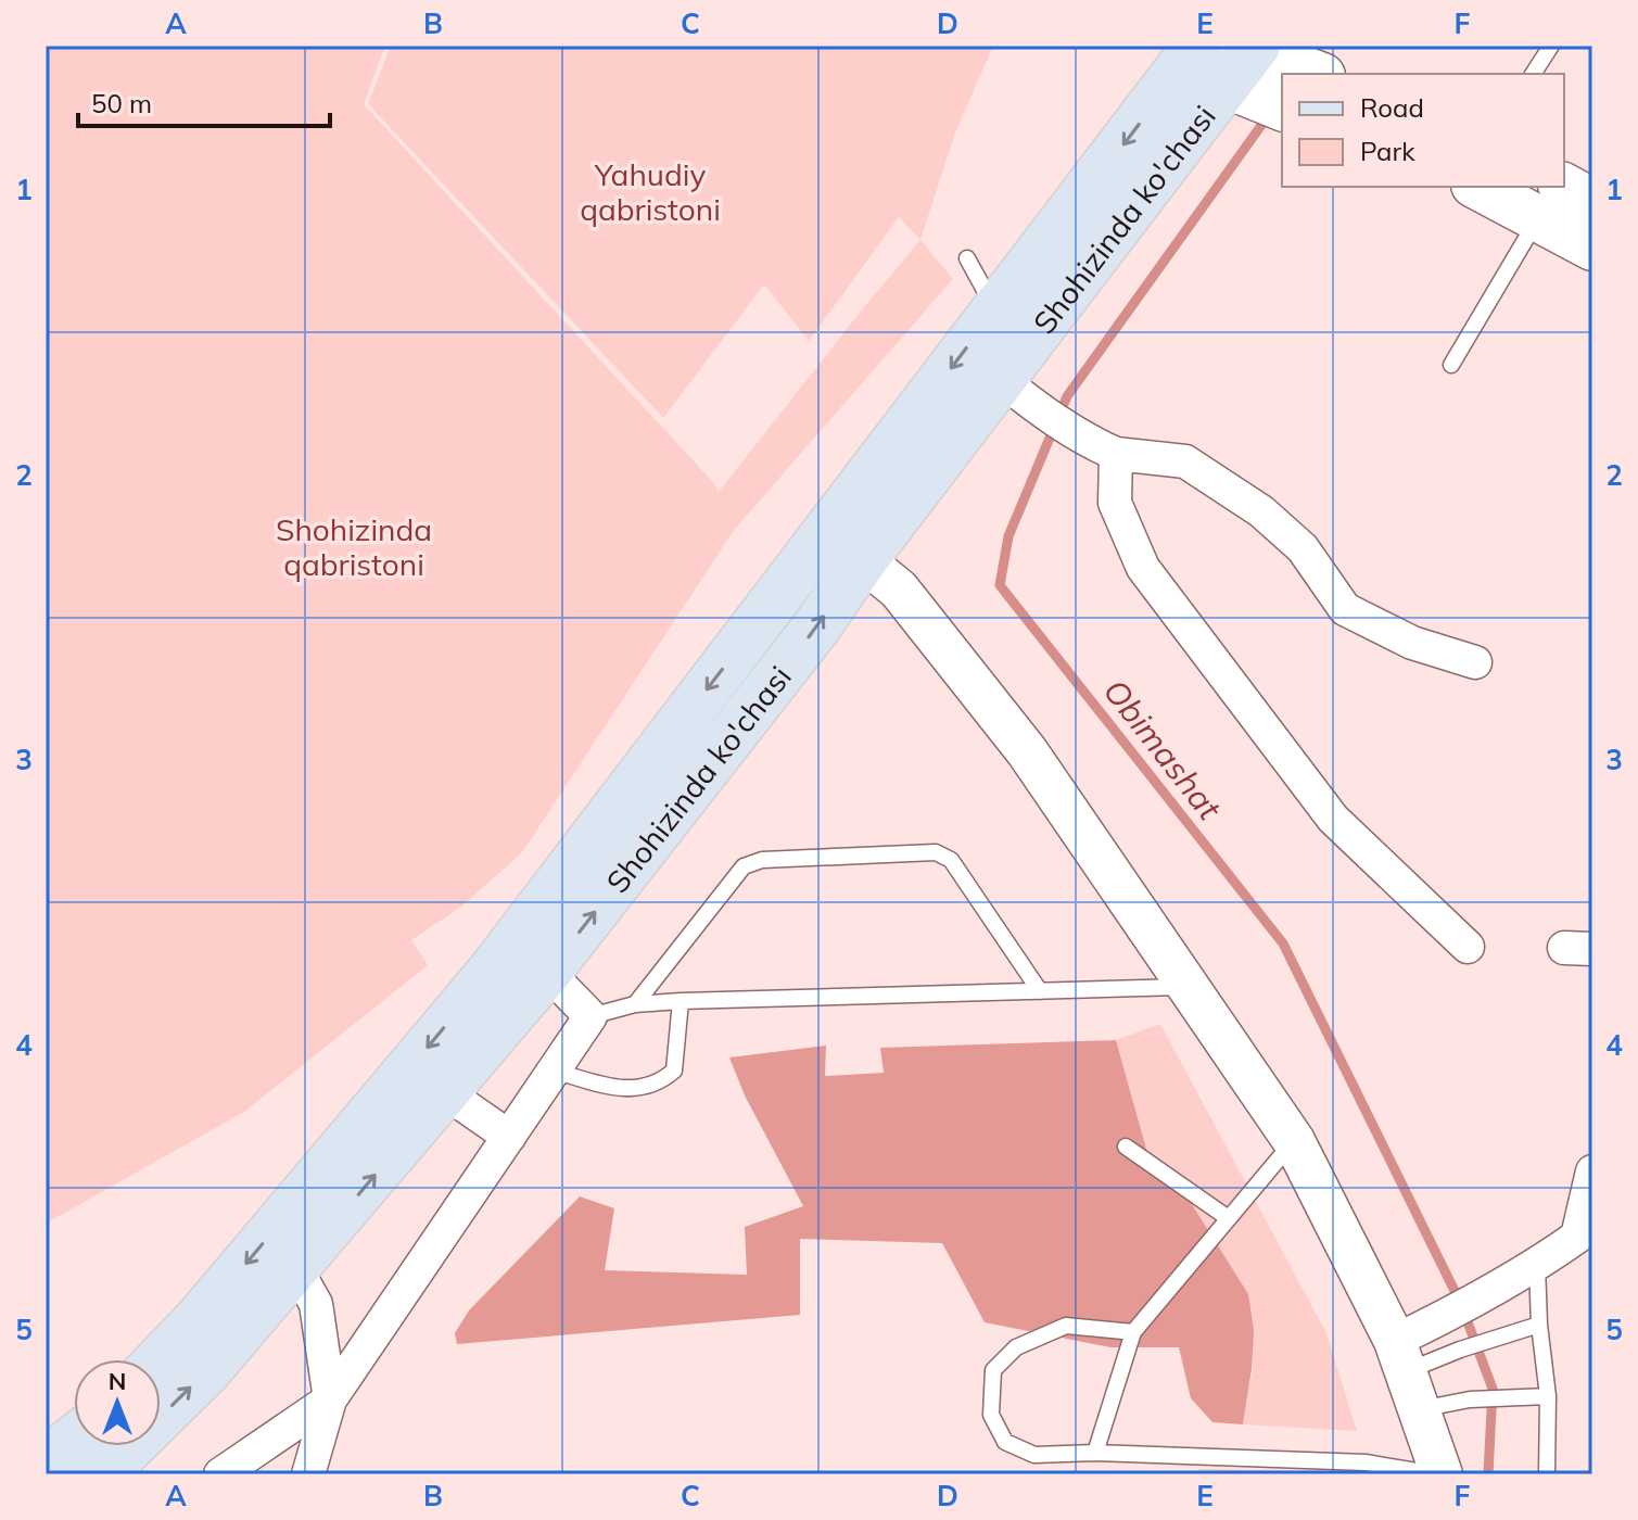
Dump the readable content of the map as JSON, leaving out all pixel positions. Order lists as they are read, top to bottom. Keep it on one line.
{"streets":{"main road":["Shohizinda ko'chasi"]},"water":["Obimashat"],"parks":["Yahudiy qabristoni","Shohizinda qabristoni"],"legend":["Road","Park"],"scale_bar":"50 m","north":"top","grid":{"columns":["A","B","C","D","E","F"],"rows":["1","2","3","4","5"]}}
